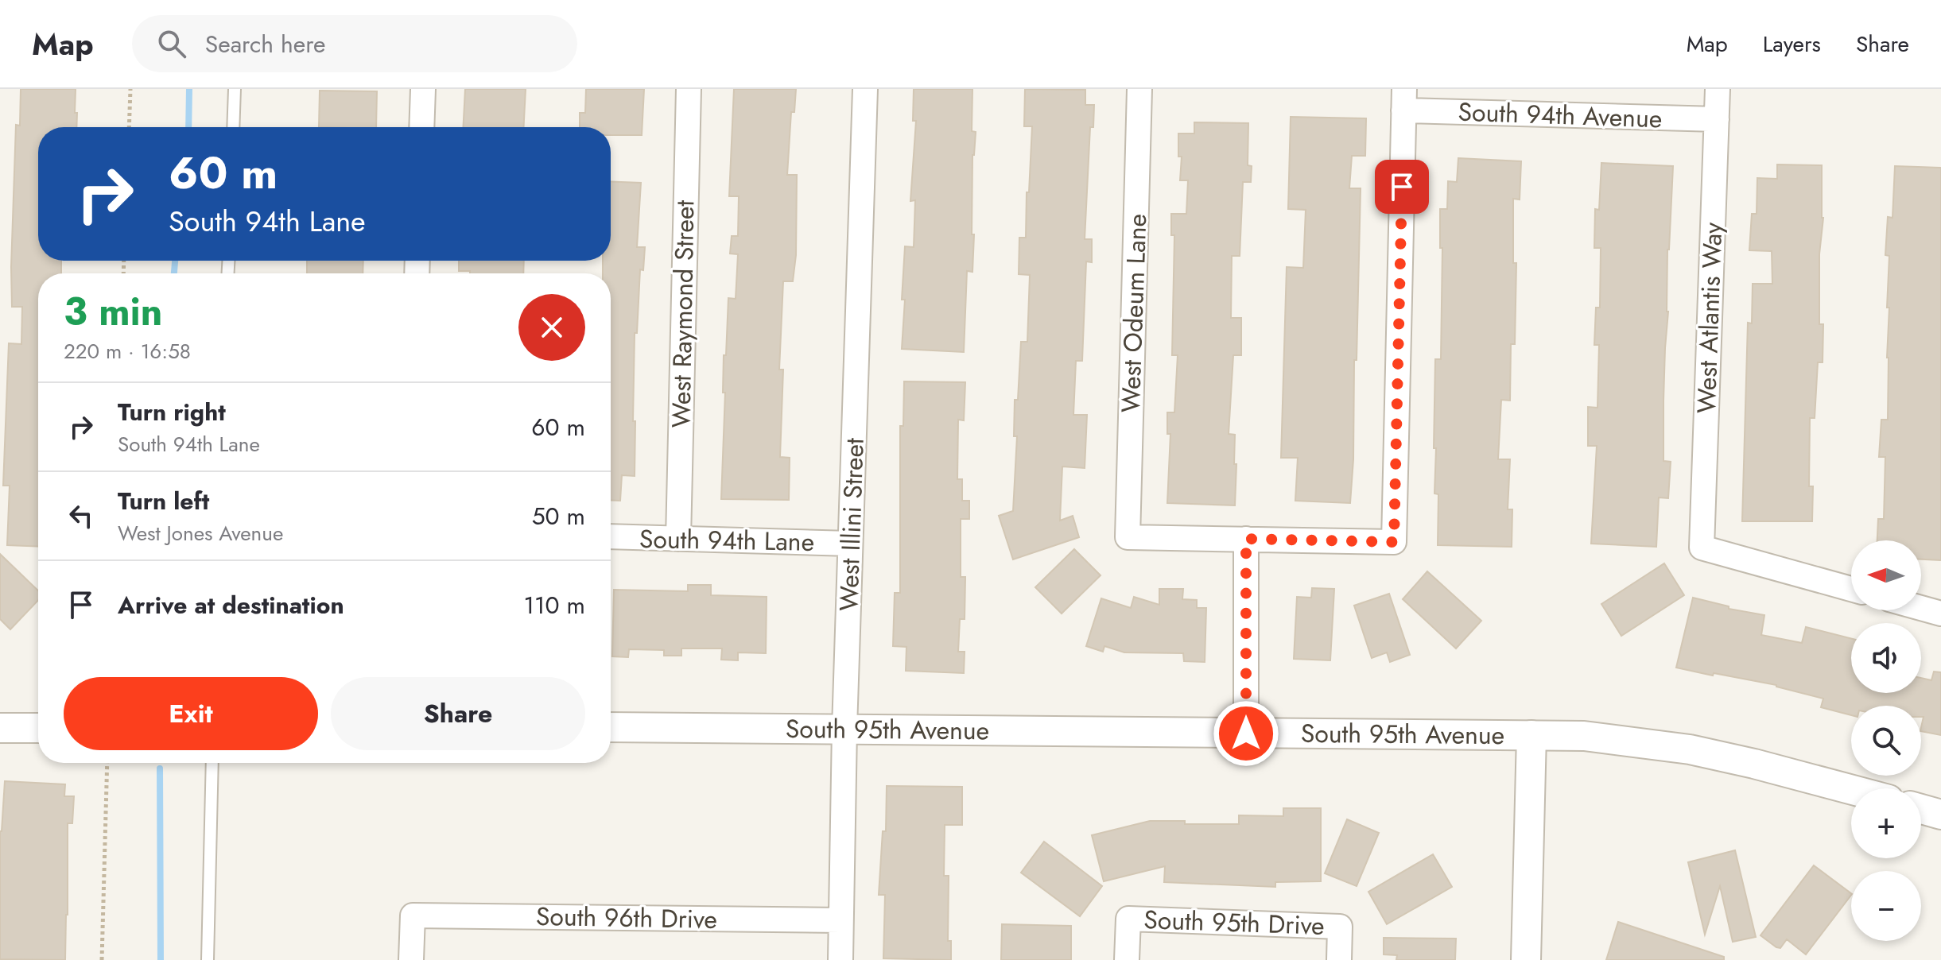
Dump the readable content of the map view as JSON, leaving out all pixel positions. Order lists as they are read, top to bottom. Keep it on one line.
{"streets":{"street":["South 94th Avenue","West Odeum Lane","West Raymond Street","West Atlantis Way","West Illini Street","South 94th Lane","South 95th Avenue","South 96th Drive","South 95th Drive"]},"crossings":[["South 94th Avenue","West Atlantis Way"],["West Raymond Street","South 94th Lane"],["West Illini Street","South 94th Lane"],["West Illini Street","South 95th Avenue"],["West Illini Street","South 96th Drive"]],"north":"left","page":{"header":"Map","search":"Search here","nav":["Map","Layers","Share"],"turn":["60 m","South 94th Lane"],"heading":["3 min","220 m · 16:58"],"list":[{"name":"Turn right","note":"South 94th Lane","value":"60 m"},{"name":"Turn left","note":"West Jones Avenue","value":"50 m"},{"name":"Arrive at destination","value":"110 m"}],"map_buttons":["+","−"],"buttons":["Exit","Share"]}}
